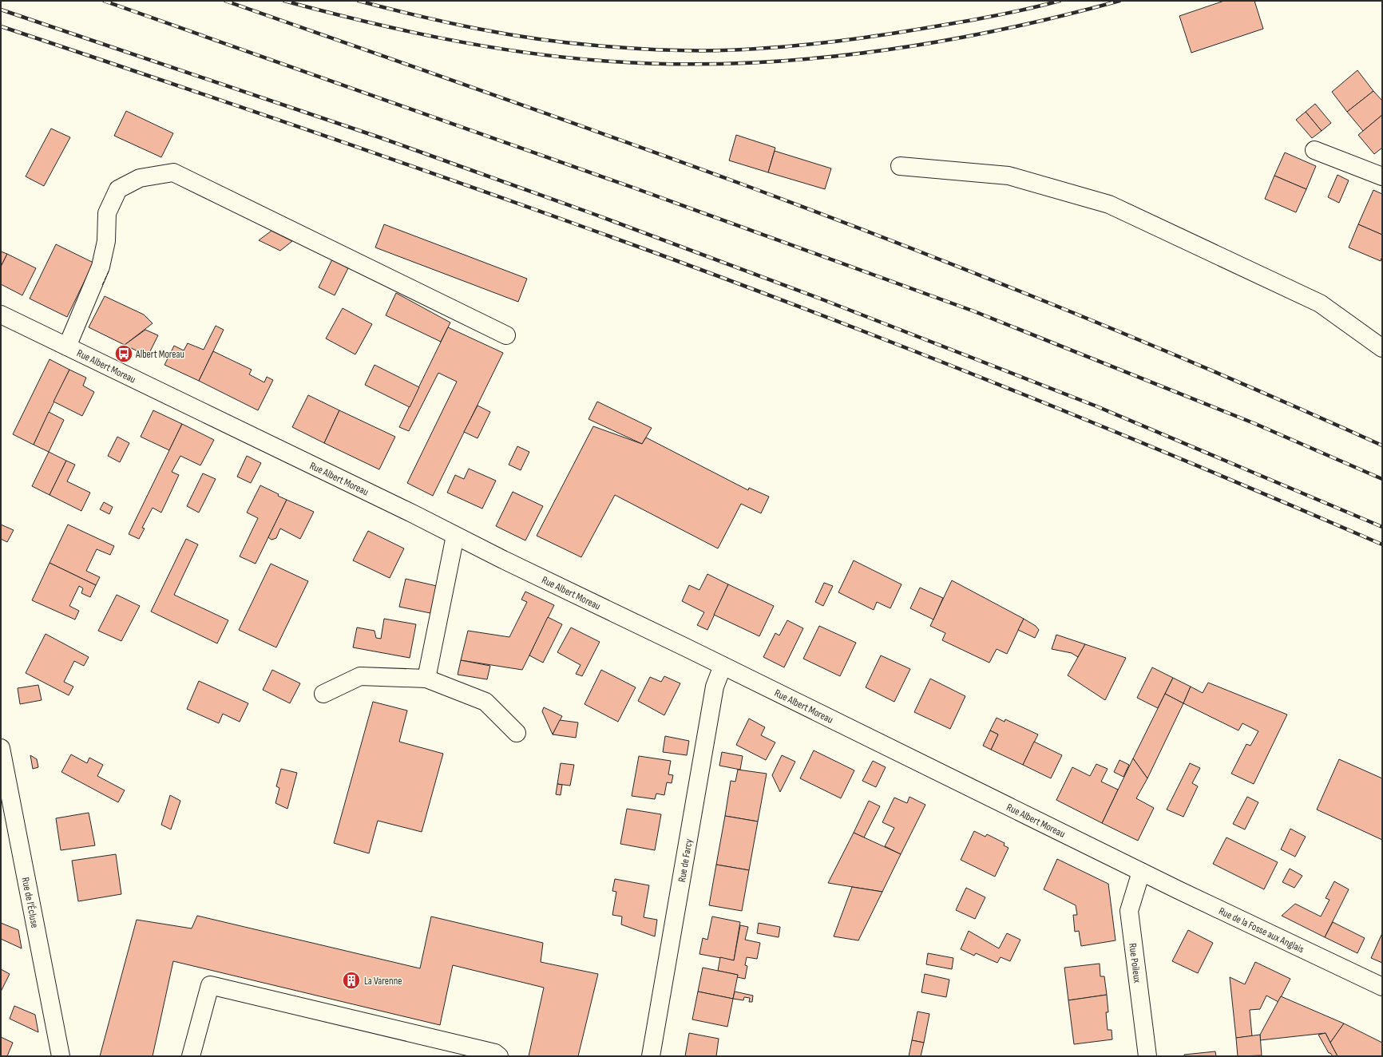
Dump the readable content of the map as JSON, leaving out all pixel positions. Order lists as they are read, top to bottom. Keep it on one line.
{"streets":{"street":["Rue Albert Moreau","Rue de Farcy","Rue de l'Écluse","Rue de la Fosse aux Anglais","Rue Poileux"]},"crossings":[["Rue Albert Moreau","Rue de Farcy"],["Rue Albert Moreau","Rue de la Fosse aux Anglais"],["Rue Albert Moreau","Rue Poileux"],["Rue de la Fosse aux Anglais","Rue Poileux"]],"places":{"bus stop":["Albert Moreau"],"building":["La Varenne"]}}
